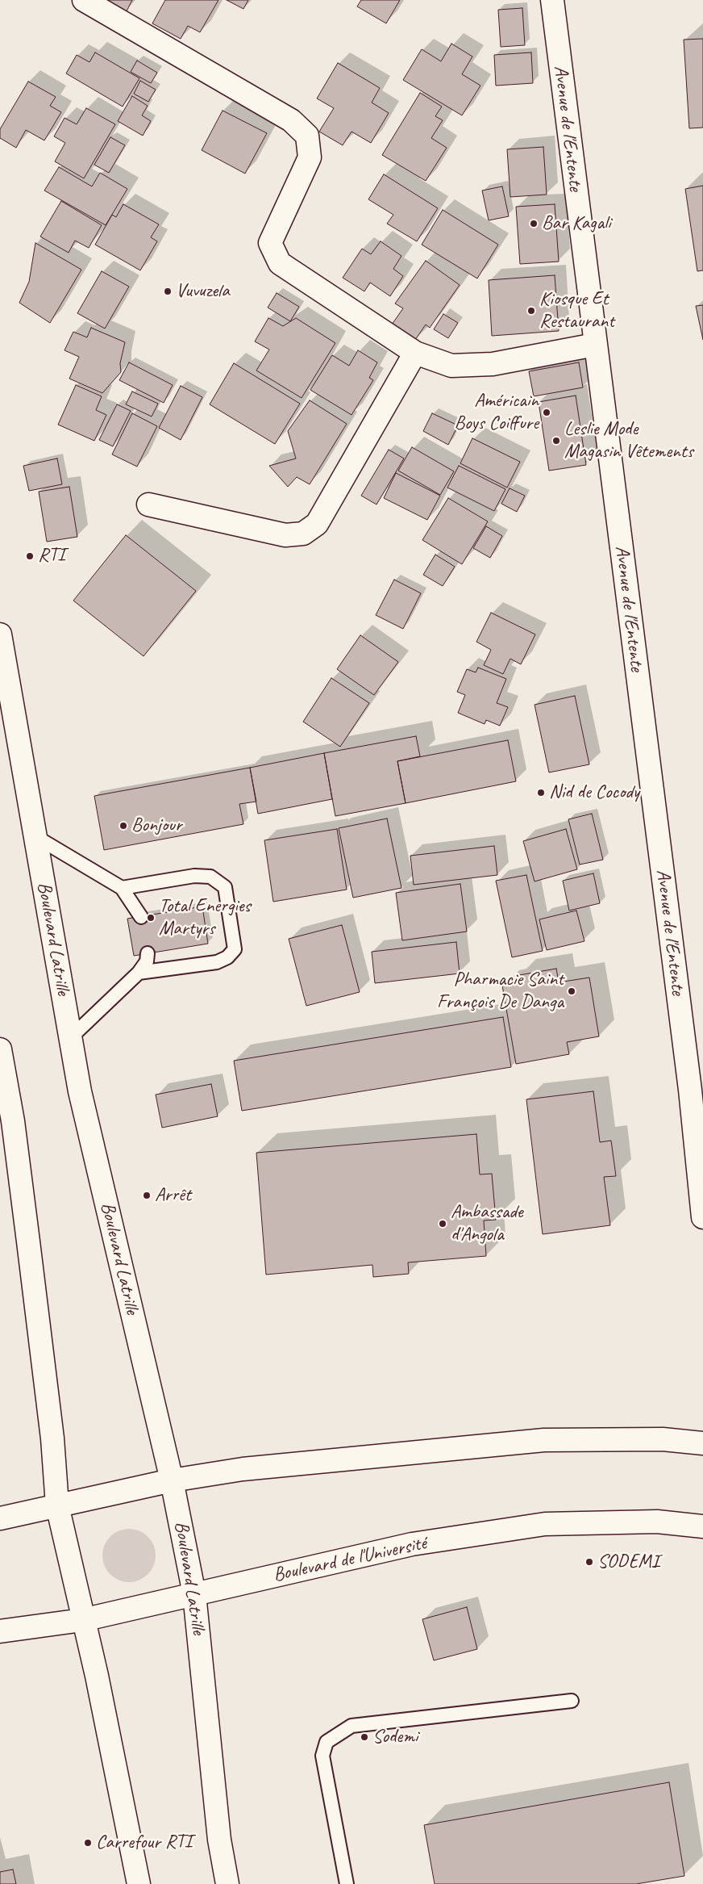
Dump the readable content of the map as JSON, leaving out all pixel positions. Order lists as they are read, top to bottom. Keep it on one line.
{"streets":{"main road":["Avenue de l'Entente","Boulevard Latrille","Boulevard de l'Université"]},"crossings":[["Boulevard Latrille","Boulevard de l'Université"]],"places":["Bar Kagali","Vuvuzela","Kiosque Et Restaurant","Américain Boys Coiffure","Leslie Mode Magasin Vêtements","RTI","Nid de Cocody","Bonjour","Total Energies Martyrs","Pharmacie Saint François De Danga","Arrêt","Ambassade d'Angola","SODEMI","Sodemi","Carrefour RTI"]}
